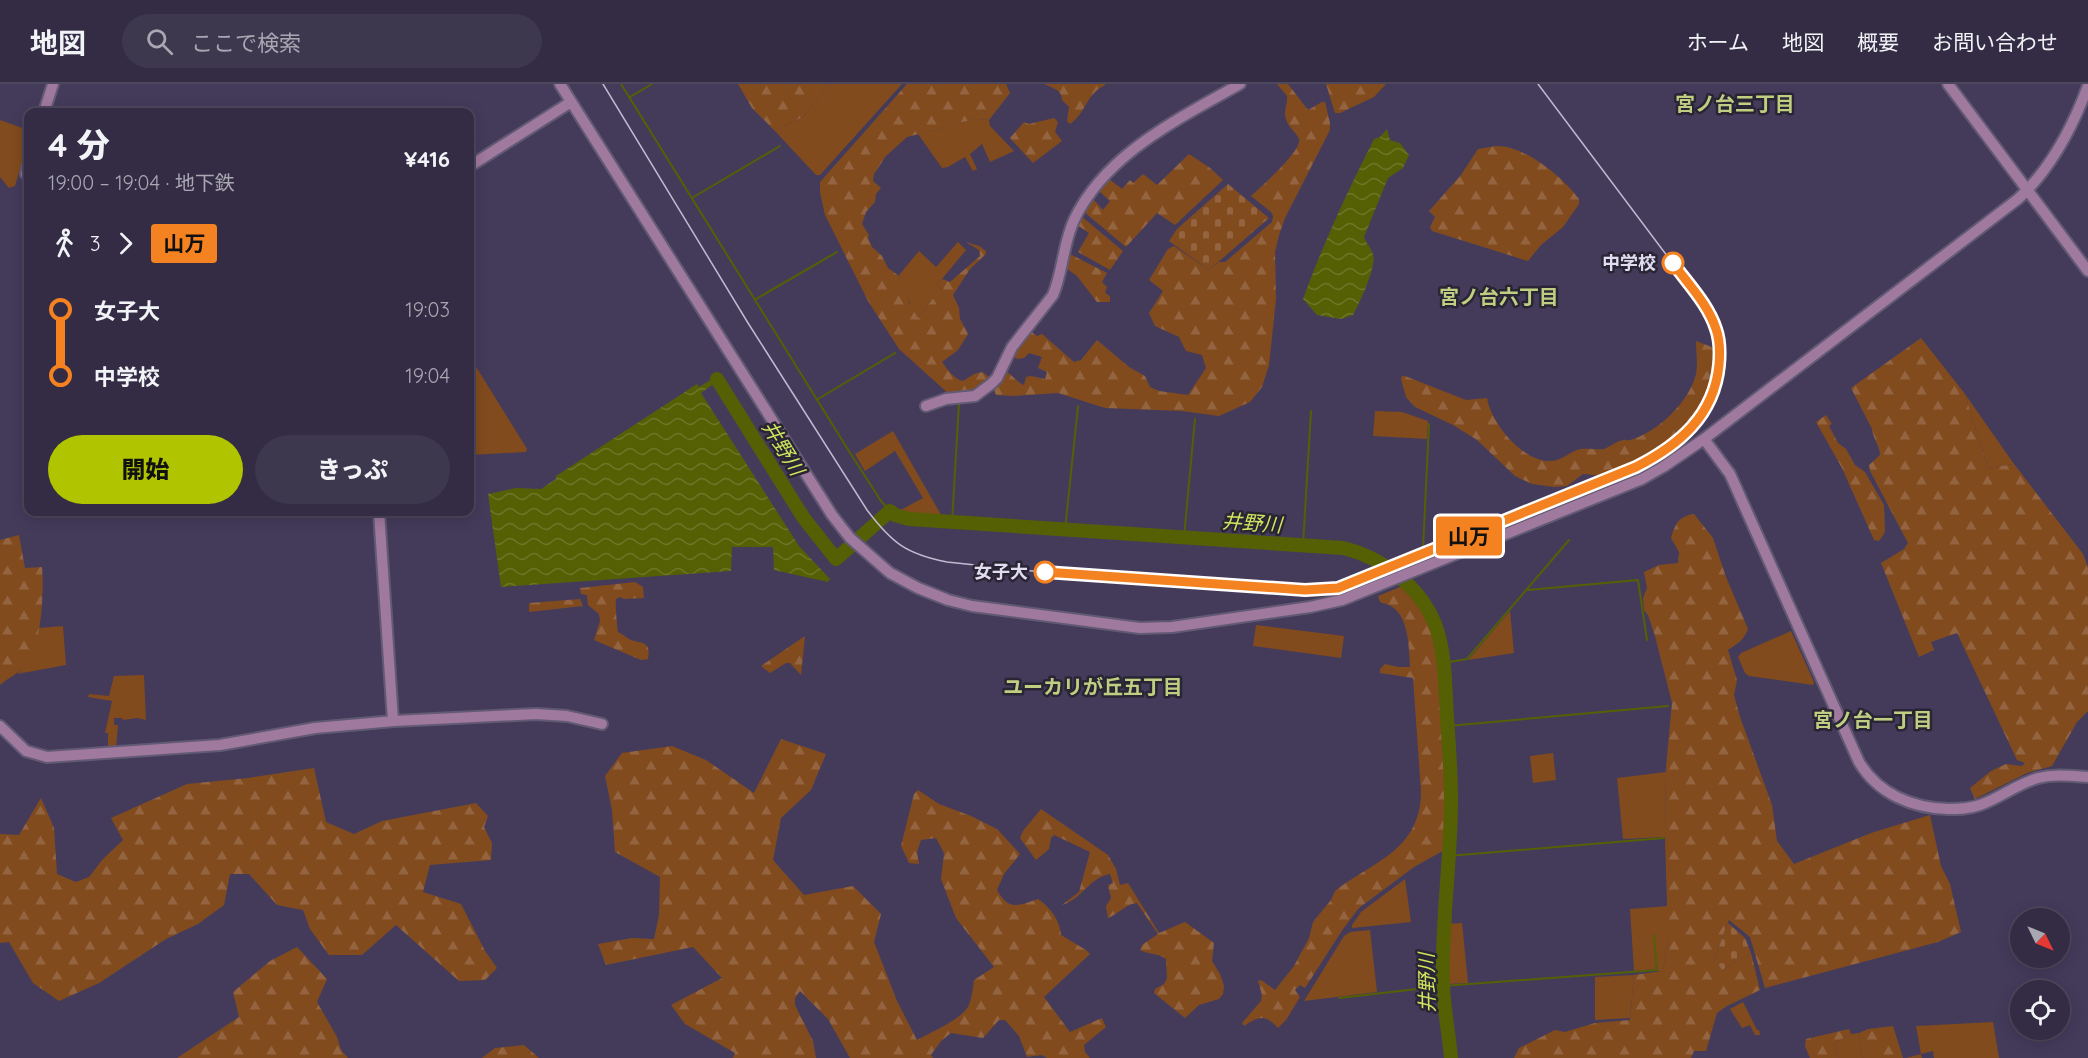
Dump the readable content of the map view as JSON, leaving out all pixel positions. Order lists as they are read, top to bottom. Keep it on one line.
{"districts":["宮ノ台三丁目","宮ノ台六丁目","ユーカリが丘五丁目","宮ノ台一丁目"],"water":["井野川"],"places":["中学校","女子大"],"lines":["metro line 山万"],"north":"bottom right","page":{"header":"地図","search":"ここで検索","nav":["ホーム","地図","概要","お問い合わせ"],"on_map":"山万","heading":["4 分","19:00 – 19:04 · 地下鉄","¥416"],"legs":["3","山万"],"list":[{"name":"女子大","value":"19:03"},{"name":"中学校","value":"19:04"}],"buttons":["開始","きっぷ"]}}
